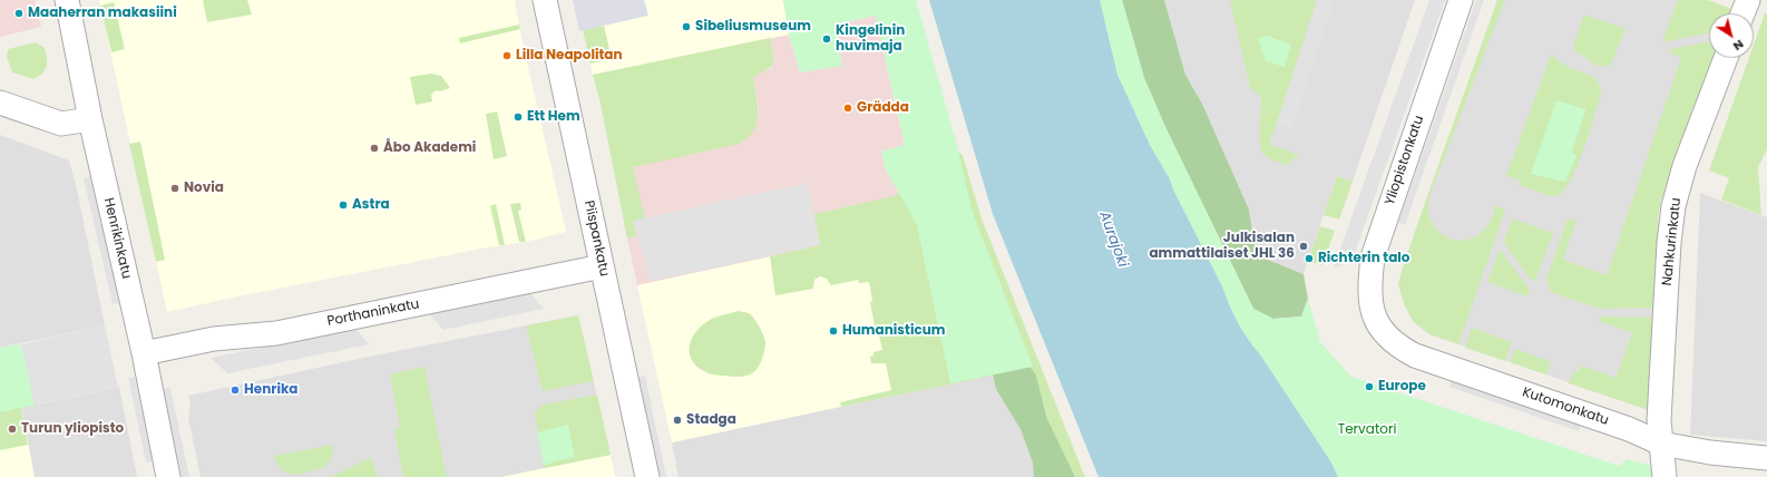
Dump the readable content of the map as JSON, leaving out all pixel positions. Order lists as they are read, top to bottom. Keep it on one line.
{"streets":{"street":["Yliopistonkatu","Henrikinkatu","Piispankatu","Nahkurinkatu","Porthaninkatu","Kutomonkatu"]},"crossings":[["Yliopistonkatu","Kutomonkatu"],["Henrikinkatu","Porthaninkatu"],["Piispankatu","Porthaninkatu"],["Nahkurinkatu","Kutomonkatu"]],"water":["Aurajoki"],"parks":["Tervatori"],"places":["Maaherran makasiini","Sibeliusmuseum","Kingelinin huvimaja","Lilla Neapolitan","Grädda","Ett Hem","Åbo Akademi","Novia","Astra","Julkisalan ammattilaiset JHL 36","Richterin talo","Humanisticum","Europe","Henrika","Stadga","Turun yliopisto"],"north":"bottom right"}
